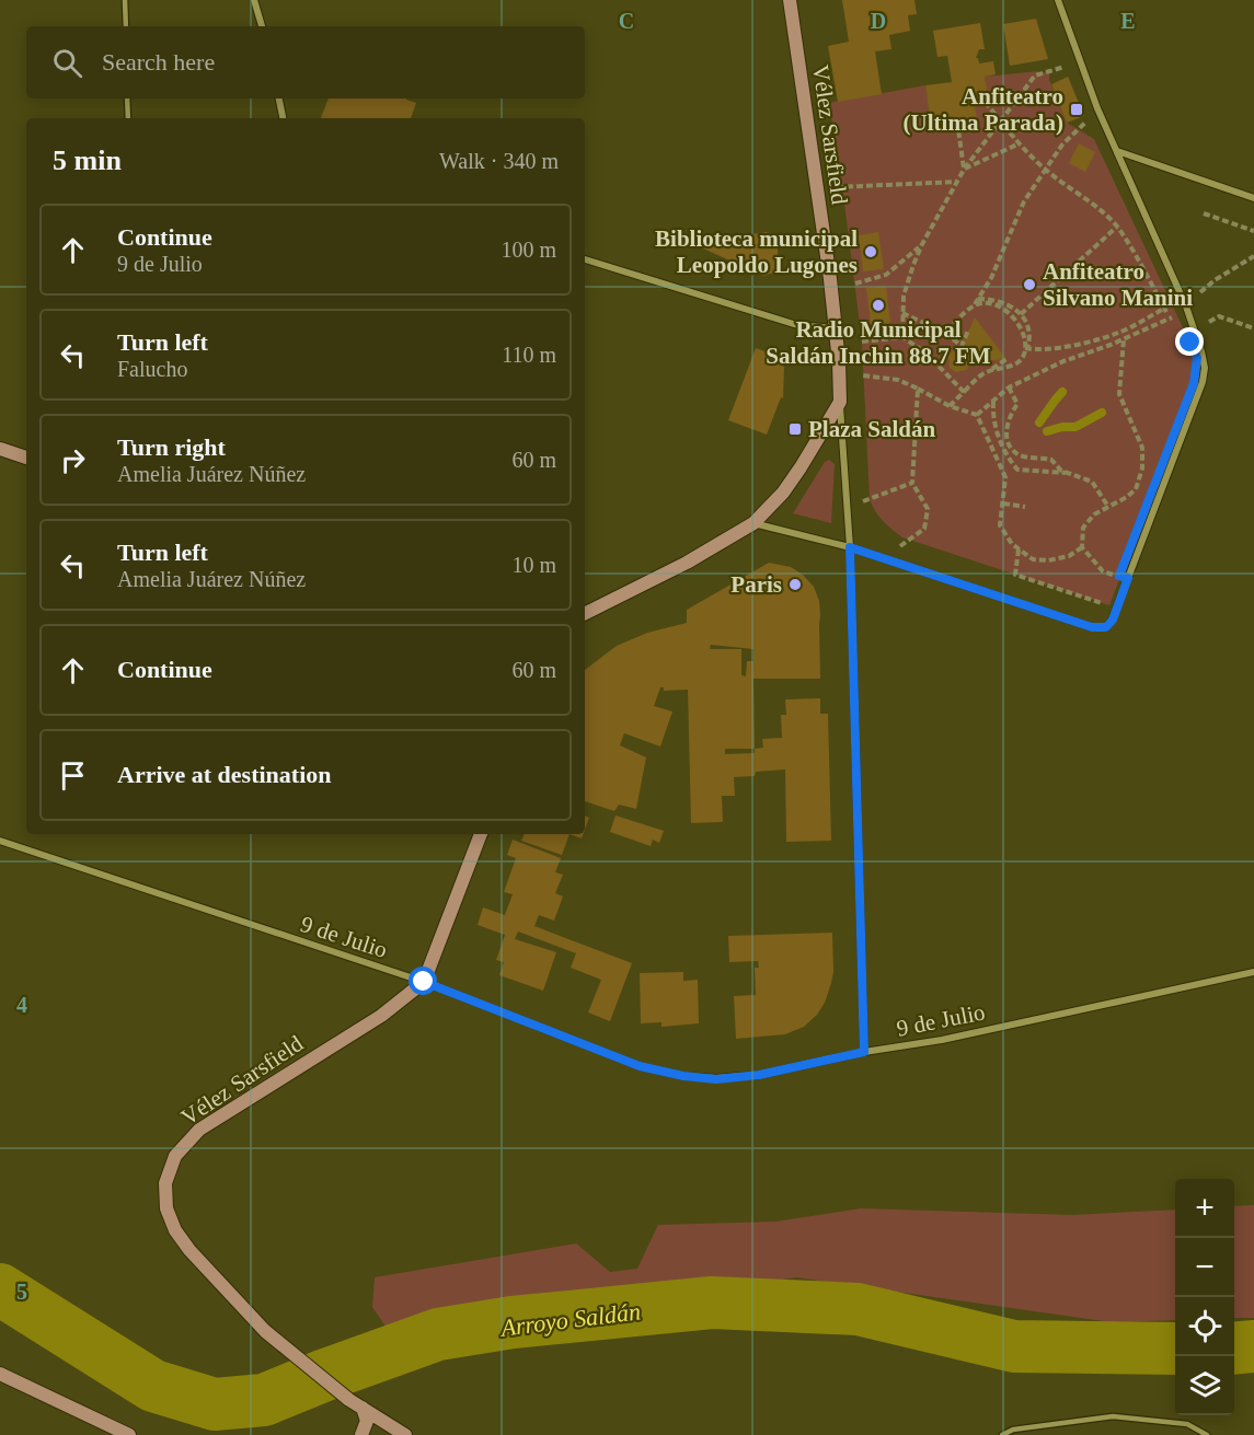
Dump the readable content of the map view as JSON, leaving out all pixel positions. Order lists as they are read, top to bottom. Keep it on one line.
{"streets":{"main road":["Vélez Sarsfield"],"street":["9 de Julio"]},"crossings":[["Vélez Sarsfield","9 de Julio"]],"water":["Arroyo Saldán"],"places":{"transit":["Anfiteatro (Ultima Parada)","Plaza Saldán"],"other":["Biblioteca municipal Leopoldo Lugones","Anfiteatro Silvano Manini","Radio Municipal Saldán Inchin 88.7 FM","Paris"]},"page":{"search":"Search here","heading":["5 min","Walk · 340 m"],"list":[["Continue","9 de Julio","100 m"],["Turn left","Falucho","110 m"],["Turn right","Amelia Juárez Núñez","60 m"],["Turn left","Amelia Juárez Núñez","10 m"],["Continue","60 m"],"Arrive at destination"],"map_buttons":["+","−"]},"grid":{"columns":["C","D","E"],"rows":["4","5"]}}
